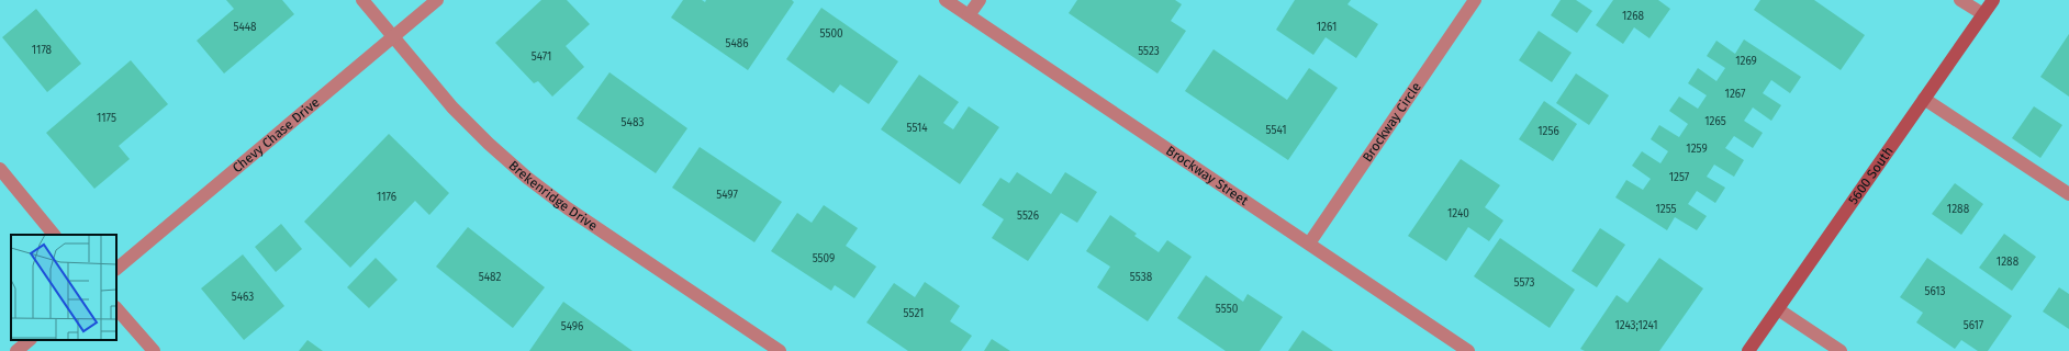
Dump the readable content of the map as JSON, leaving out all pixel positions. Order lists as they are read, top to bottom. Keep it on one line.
{"streets":{"main road":["5600 South"],"street":["Brockway Circle","Chevy Chase Drive","Brockway Street","Brekenridge Drive"]},"crossings":[["Brockway Circle","Brockway Street"],["Chevy Chase Drive","Brekenridge Drive"]],"house_numbers":["1268","5448","1261","5500","5486","1178","5523","5471","1269","1267","1175","1265","5483","5514","5541","1256","1259","1257","5497","1176","1255","1288","1240","5526","5509","1288","5482","5538","5573","5613","5463","5550","5521","1243;1241","5617","5496"]}
